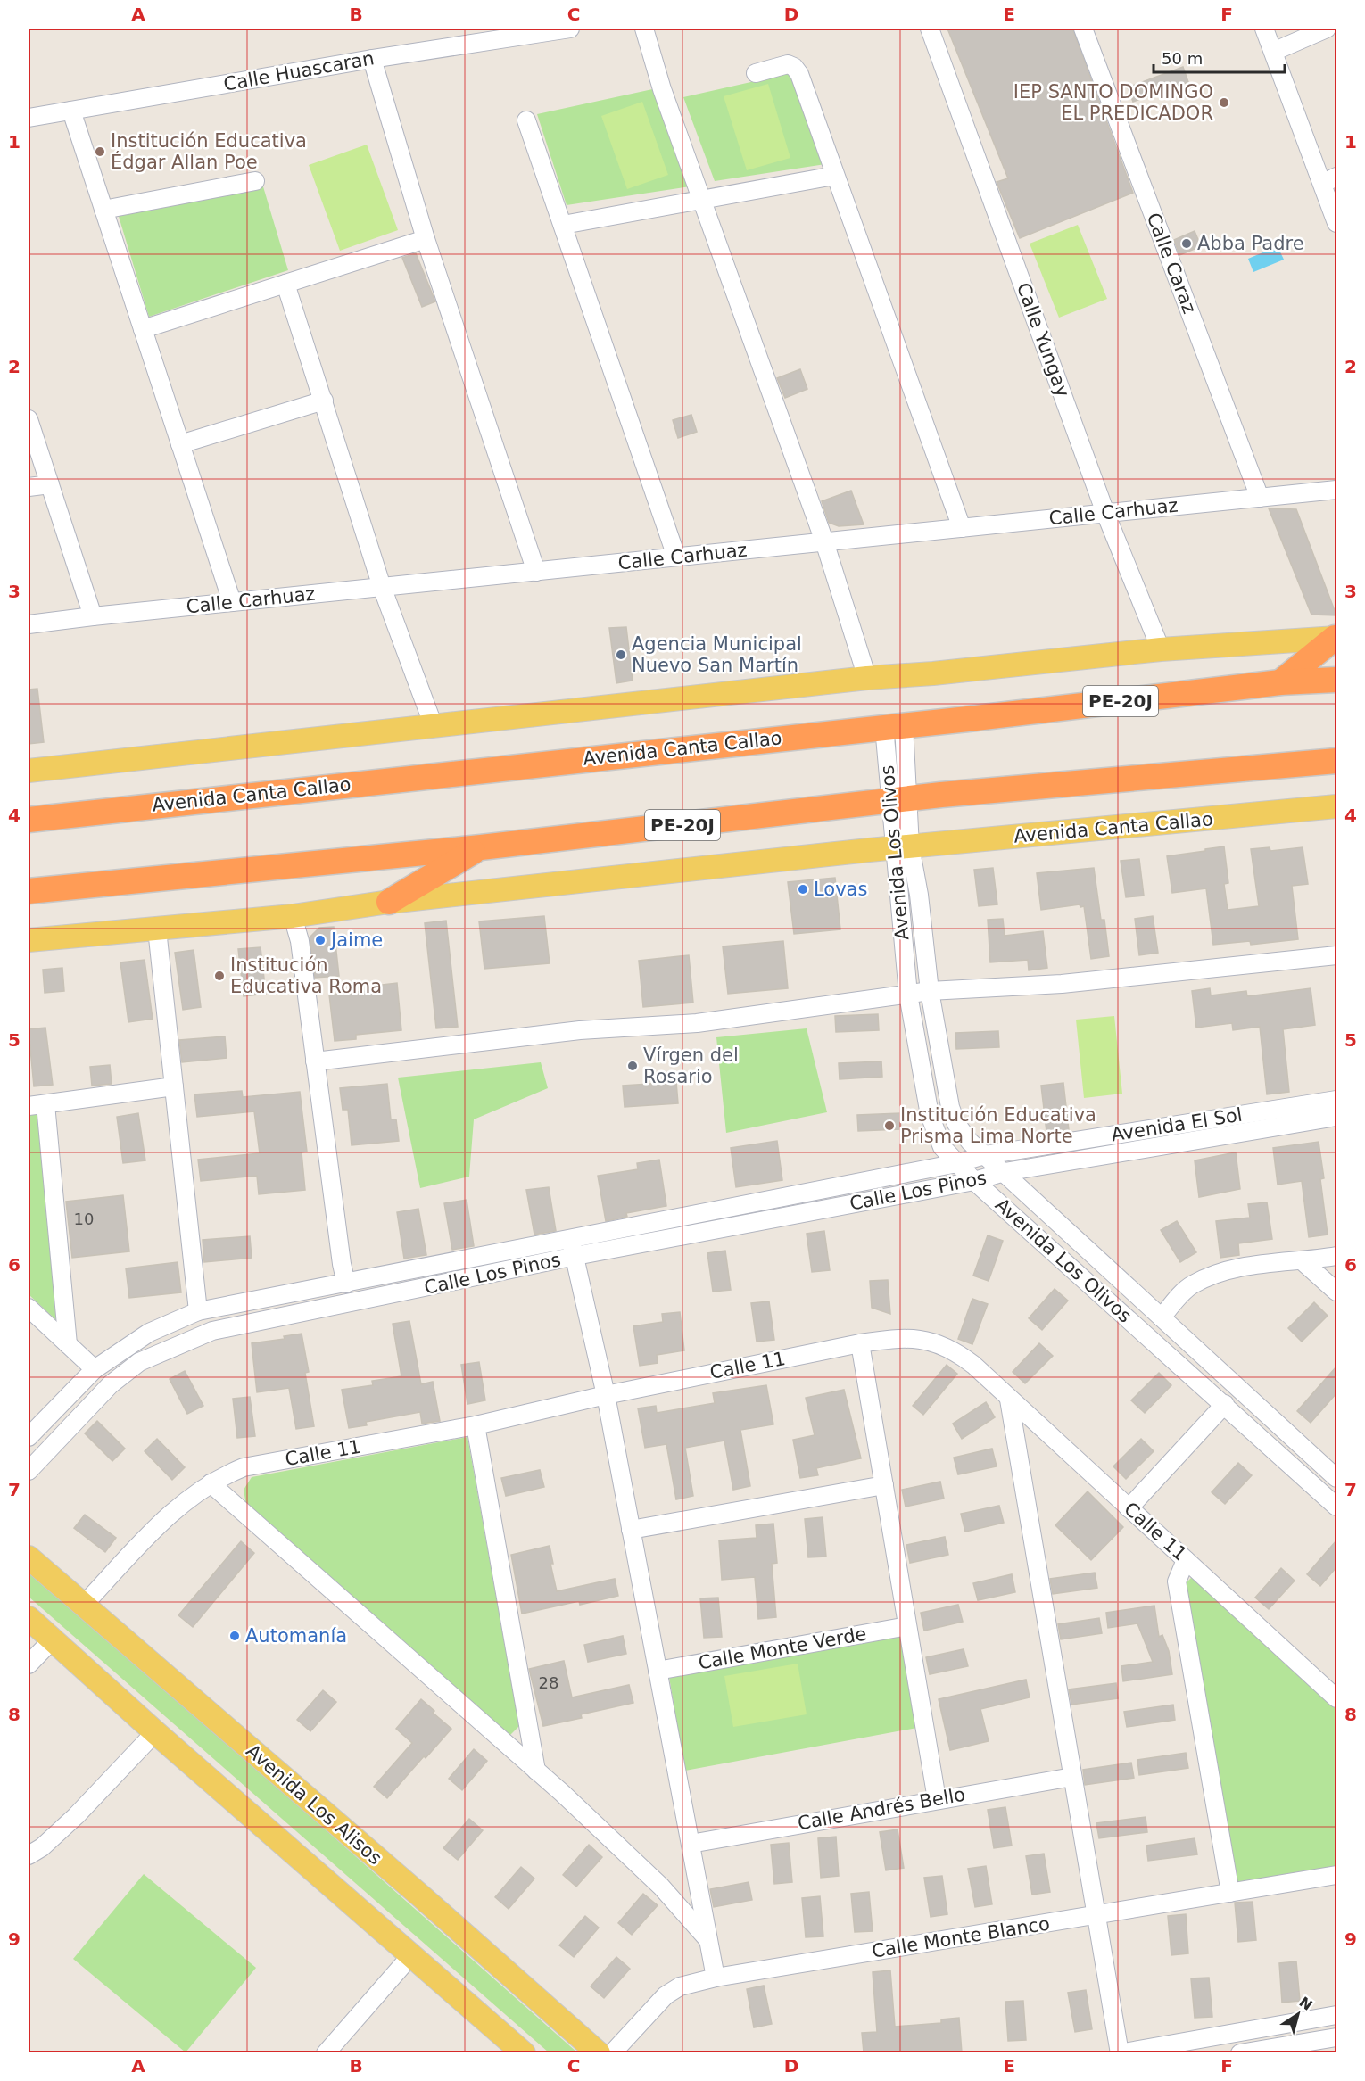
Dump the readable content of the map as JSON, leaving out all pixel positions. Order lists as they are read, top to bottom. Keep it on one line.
{"streets":{"highway":["PE-20J","Avenida Canta Callao"],"main road":["Avenida Los Alisos"],"street":["Calle Huascaran","Calle Caraz","Calle Yungay","Calle Carhuaz","Avenida Los Olivos","Avenida El Sol","Calle Los Pinos","Calle 11","Calle Monte Verde","Calle Andrés Bello","Calle Monte Blanco"]},"crossings":[["Calle Caraz","Calle Carhuaz"],["Calle Yungay","Calle Carhuaz"],["PE-20J","Avenida Los Olivos"],["Avenida Canta Callao","Avenida Los Olivos"],["Avenida Los Olivos","Avenida El Sol"],["Avenida Los Olivos","Calle Los Pinos"],["Avenida El Sol","Calle Los Pinos"],["Calle 11","Avenida Los Alisos"]],"places":["IEP SANTO DOMINGO EL PREDICADOR","Institución Educativa Édgar Allan Poe","Abba Padre","Agencia Municipal Nuevo San Martín","Lovas","Jaime","Institución Educativa Roma","Vírgen del Rosario","Institución Educativa Prisma Lima Norte","Automanía"],"house_numbers":["10","28"],"scale_bar":"50 m","north":"top right","grid":{"columns":["A","B","C","D","E","F"],"rows":["1","2","3","4","5","6","7","8","9"]}}
